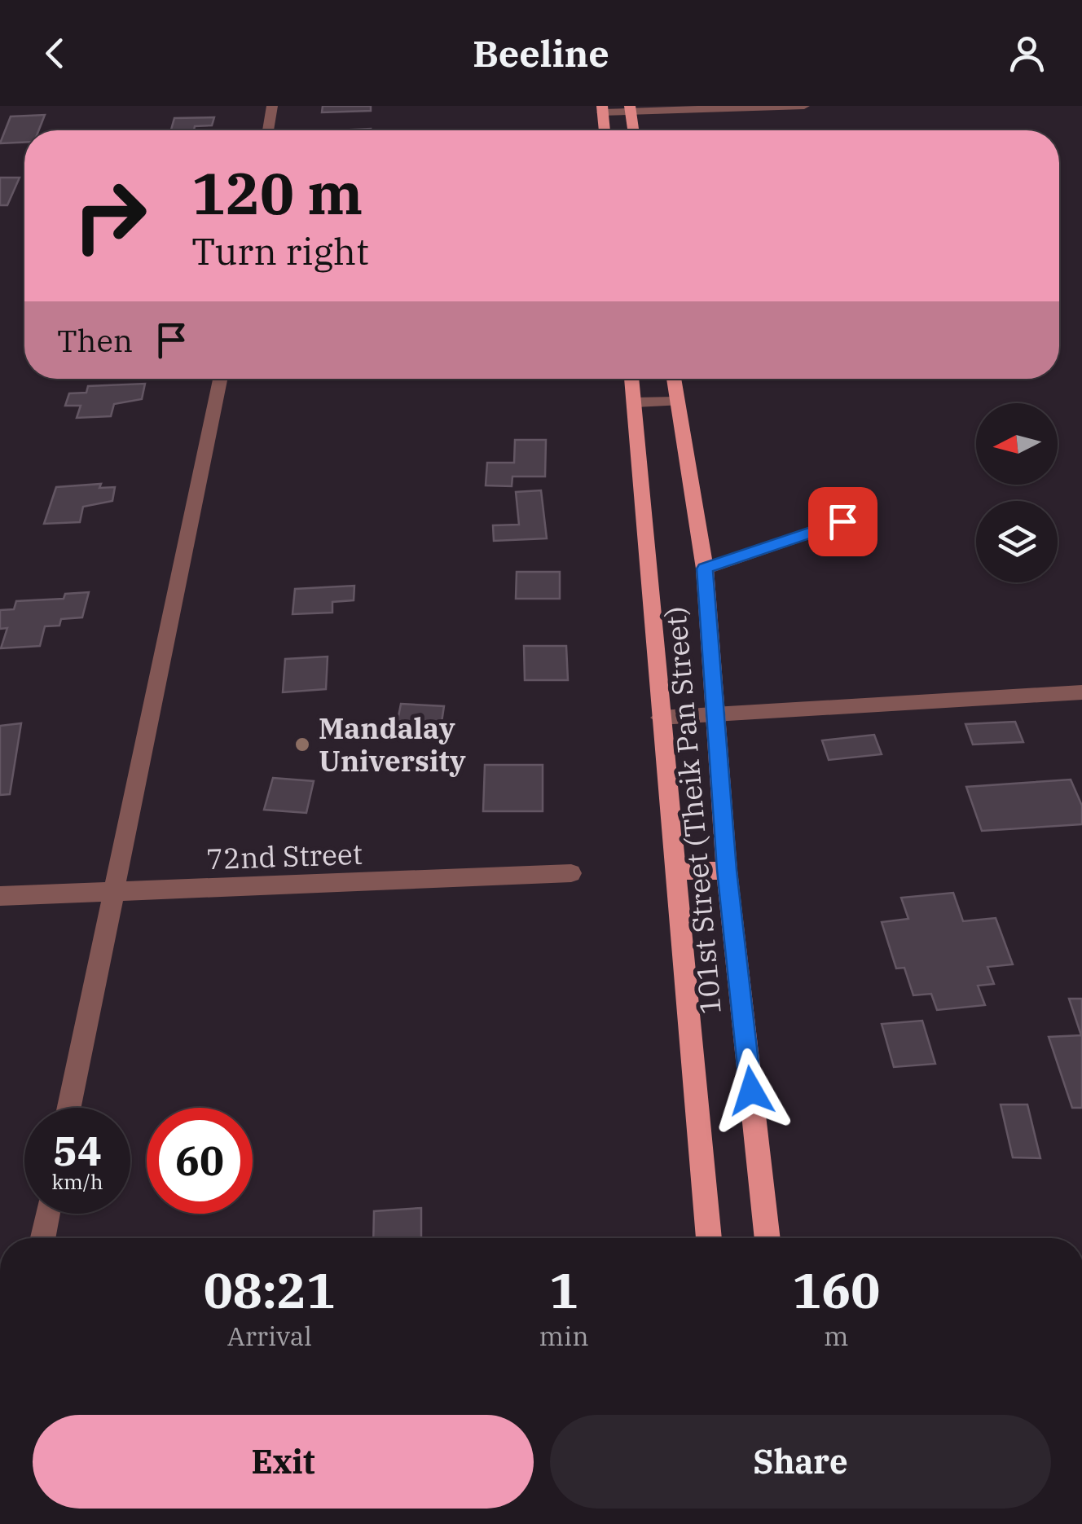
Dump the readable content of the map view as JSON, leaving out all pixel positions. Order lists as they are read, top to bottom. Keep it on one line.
{"streets":{"main road":["101st Street (Theik Pan Street)"],"lane":["72nd Street"]},"places":["Mandalay University"],"north":"left","page":{"header":"Beeline","turn":["120 m","Turn right"],"then":"Then","speed":"54 km/h","limit":"60","eta":["08:21","Arrival","1","min","160","m"],"buttons":["Exit","Share"]}}
